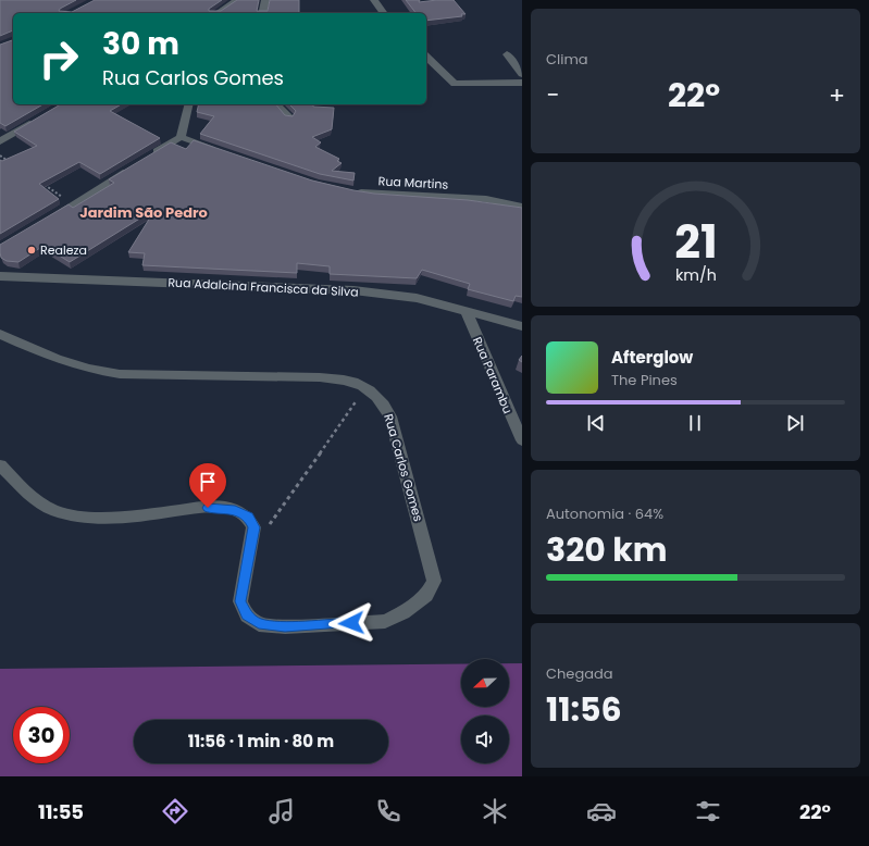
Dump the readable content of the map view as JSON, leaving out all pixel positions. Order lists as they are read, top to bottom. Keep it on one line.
{"streets":{"street":["Rua Martins","Rua Adalcina Francisca da Silva","Rua Parambu","Rua Carlos Gomes"]},"crossings":[["Rua Adalcina Francisca da Silva","Rua Parambu"]],"districts":["Jardim São Pedro"],"places":["Realeza"],"north":"left","page":{"tile":["Clima",["Autonomia · 64%","320 km"],["Chegada","11:56"]],"turn":["30 m","Rua Carlos Gomes"],"heat":["−","22°","+"],"song":["Afterglow","The Pines"],"limit":"30","trip":"11:56 · 1 min · 80 m","tabs":["11:55","22°"],"gauge":["21","km/h"]}}
